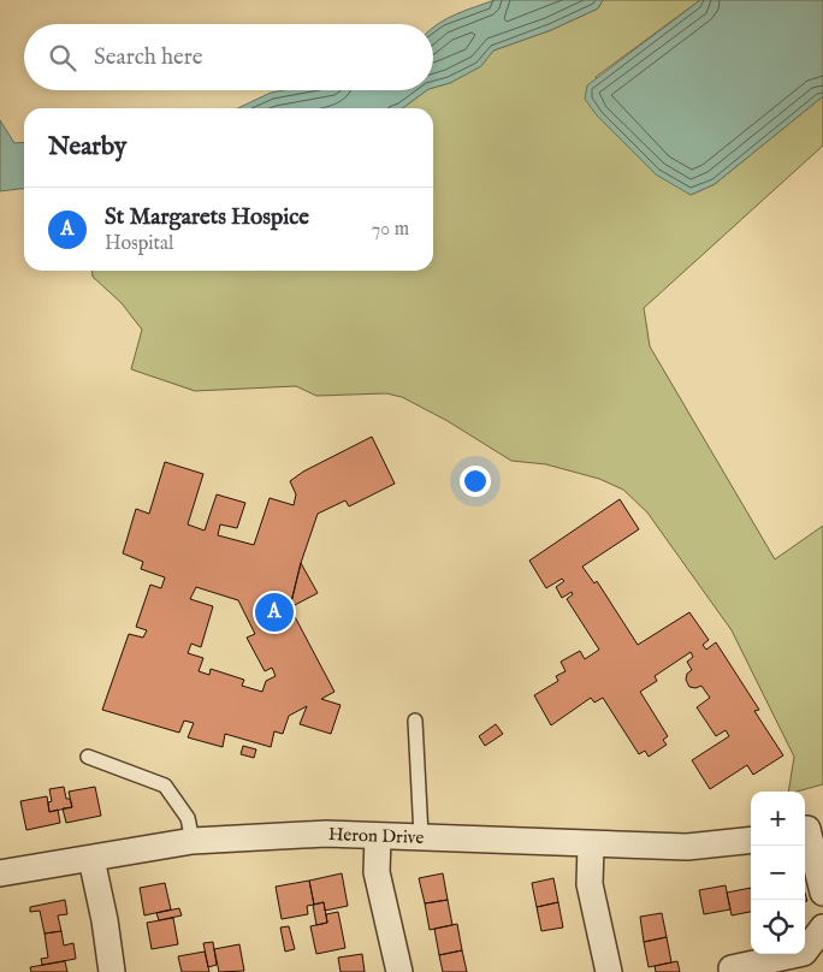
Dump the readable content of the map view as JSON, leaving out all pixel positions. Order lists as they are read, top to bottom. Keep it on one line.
{"streets":{"street":["Heron Drive"]},"page":{"search":"Search here","heading":"Nearby","list":[{"mark":"A","name":"St Margarets Hospice","note":"Hospital","value":"70 m"}],"pins":"A","map_buttons":["+","−"]}}
